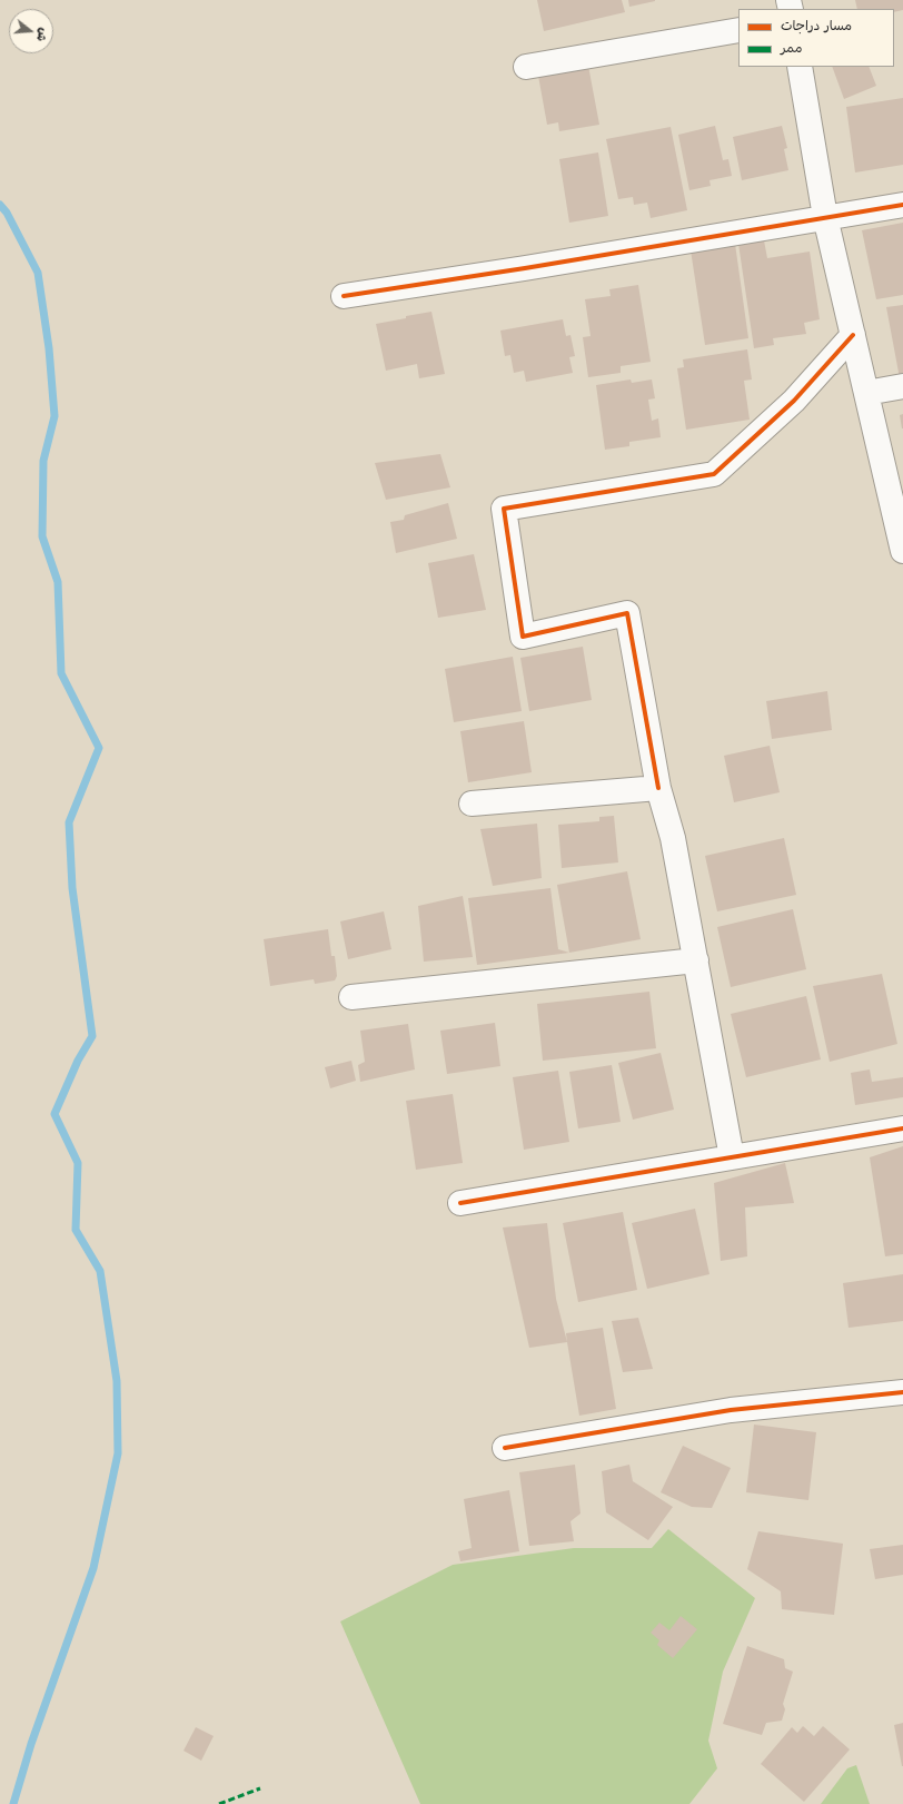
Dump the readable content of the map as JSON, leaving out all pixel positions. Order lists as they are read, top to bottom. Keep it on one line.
{"legend":["مسار دراجات","ممر"],"north":"right"}
